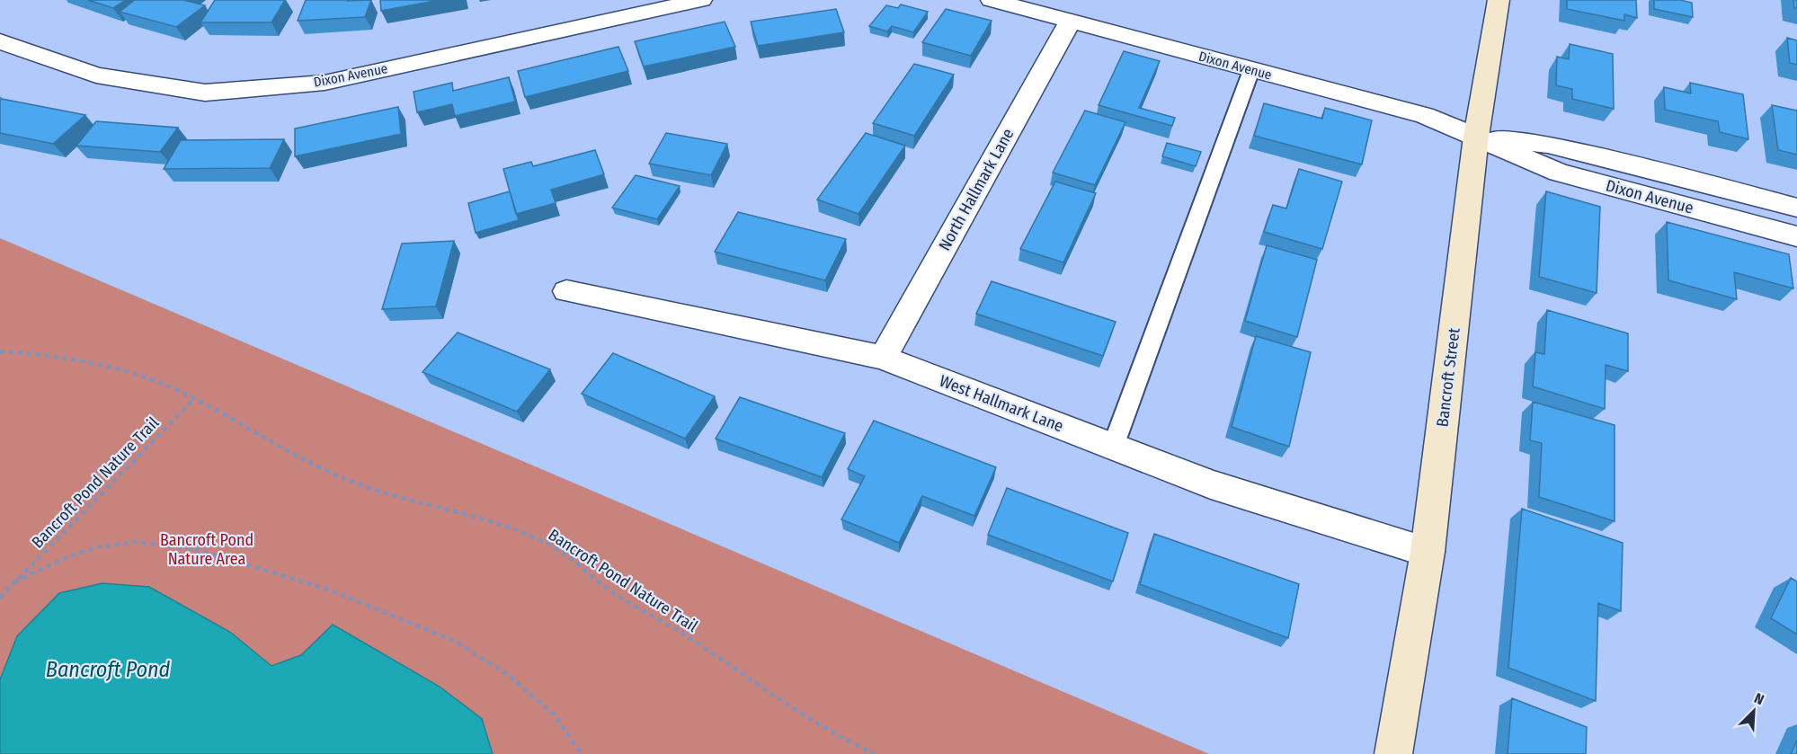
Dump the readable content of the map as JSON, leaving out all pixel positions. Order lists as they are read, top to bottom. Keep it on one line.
{"streets":{"street":["Dixon Avenue","North Hallmark Lane","Bancroft Street","West Hallmark Lane"],"path":["Bancroft Pond Nature Trail"]},"crossings":[["Dixon Avenue","North Hallmark Lane"],["Dixon Avenue","Bancroft Street"],["North Hallmark Lane","West Hallmark Lane"],["Bancroft Street","West Hallmark Lane"]],"water":["Bancroft Pond"],"parks":["Bancroft Pond Nature Area"],"north":"top right"}
